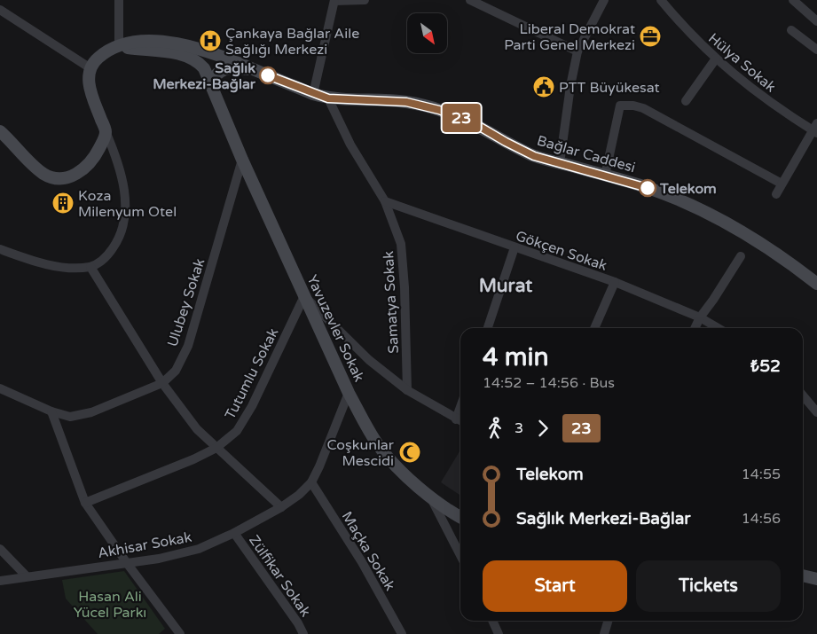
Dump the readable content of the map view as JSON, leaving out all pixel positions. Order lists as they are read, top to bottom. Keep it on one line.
{"streets":{"main road":["Bağlar Caddesi","Yavuzevler Sokak"],"street":["Hülya Sokak","Gökçen Sokak","Ulubey Sokak","Samatya Sokak","Tutumlu Sokak","Akhisar Sokak","Maçka Sokak","Zülfikar Sokak"]},"crossings":[["Bağlar Caddesi","Samatya Sokak"],["Bağlar Caddesi","Yavuzevler Sokak"],["Gökçen Sokak","Samatya Sokak"],["Ulubey Sokak","Yavuzevler Sokak"],["Yavuzevler Sokak","Tutumlu Sokak"],["Yavuzevler Sokak","Akhisar Sokak"],["Akhisar Sokak","Maçka Sokak"],["Akhisar Sokak","Zülfikar Sokak"]],"districts":["Murat"],"parks":["Hasan Ali Yücel Parkı"],"places":{"office":["Liberal Demokrat Parti Genel Merkezi"],"hospital":["Çankaya Bağlar Aile Sağlığı Merkezi"],"other":["Sağlık Merkezi-Bağlar","Telekom"],"public building":["PTT Büyükesat"],"building":["Koza Milenyum Otel"],"mosque":["Coşkunlar Mescidi"]},"lines":["bus line 23"],"north":"bottom right","page":{"on_map":"23","heading":["4 min","14:52 – 14:56 · Bus","₺52"],"legs":["3","23"],"list":[{"name":"Telekom","value":"14:55"},{"name":"Sağlık Merkezi-Bağlar","value":"14:56"}],"buttons":["Start","Tickets"]}}
